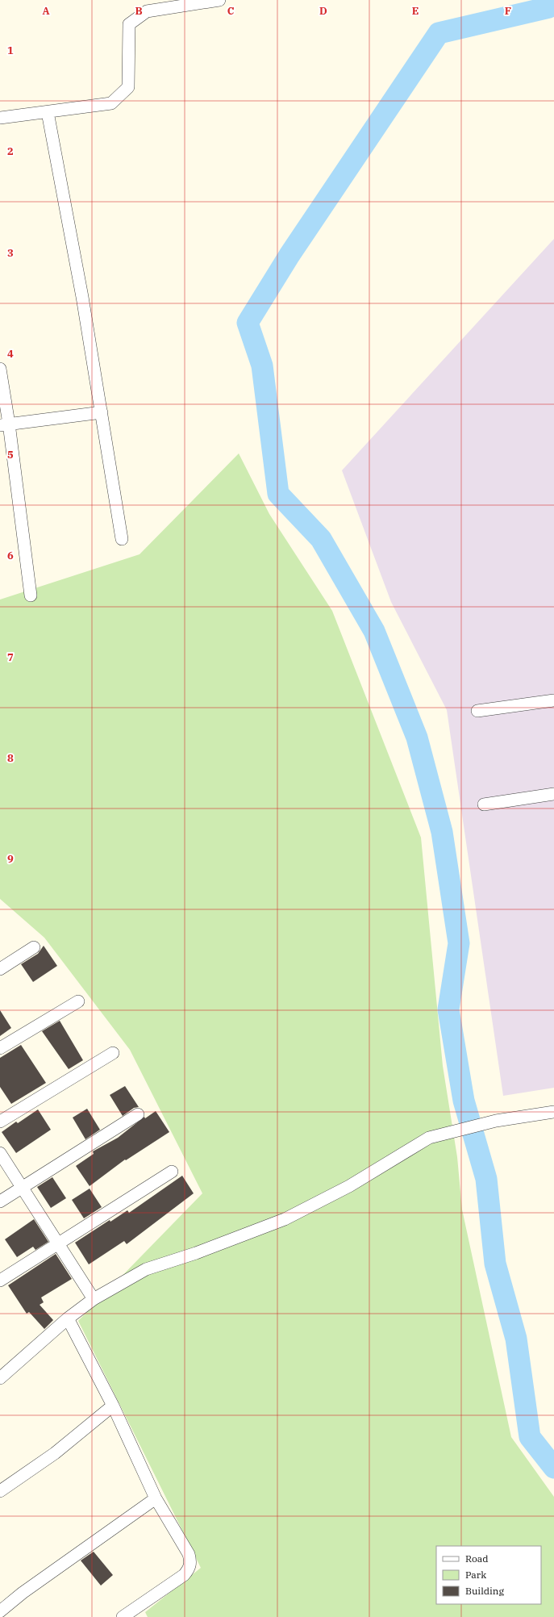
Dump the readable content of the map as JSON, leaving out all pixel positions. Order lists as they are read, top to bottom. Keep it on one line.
{"legend":["Road","Park","Building"],"grid":{"columns":["A","B","C","D","E","F"],"rows":["1","2","3","4","5","6","7","8","9"]}}
